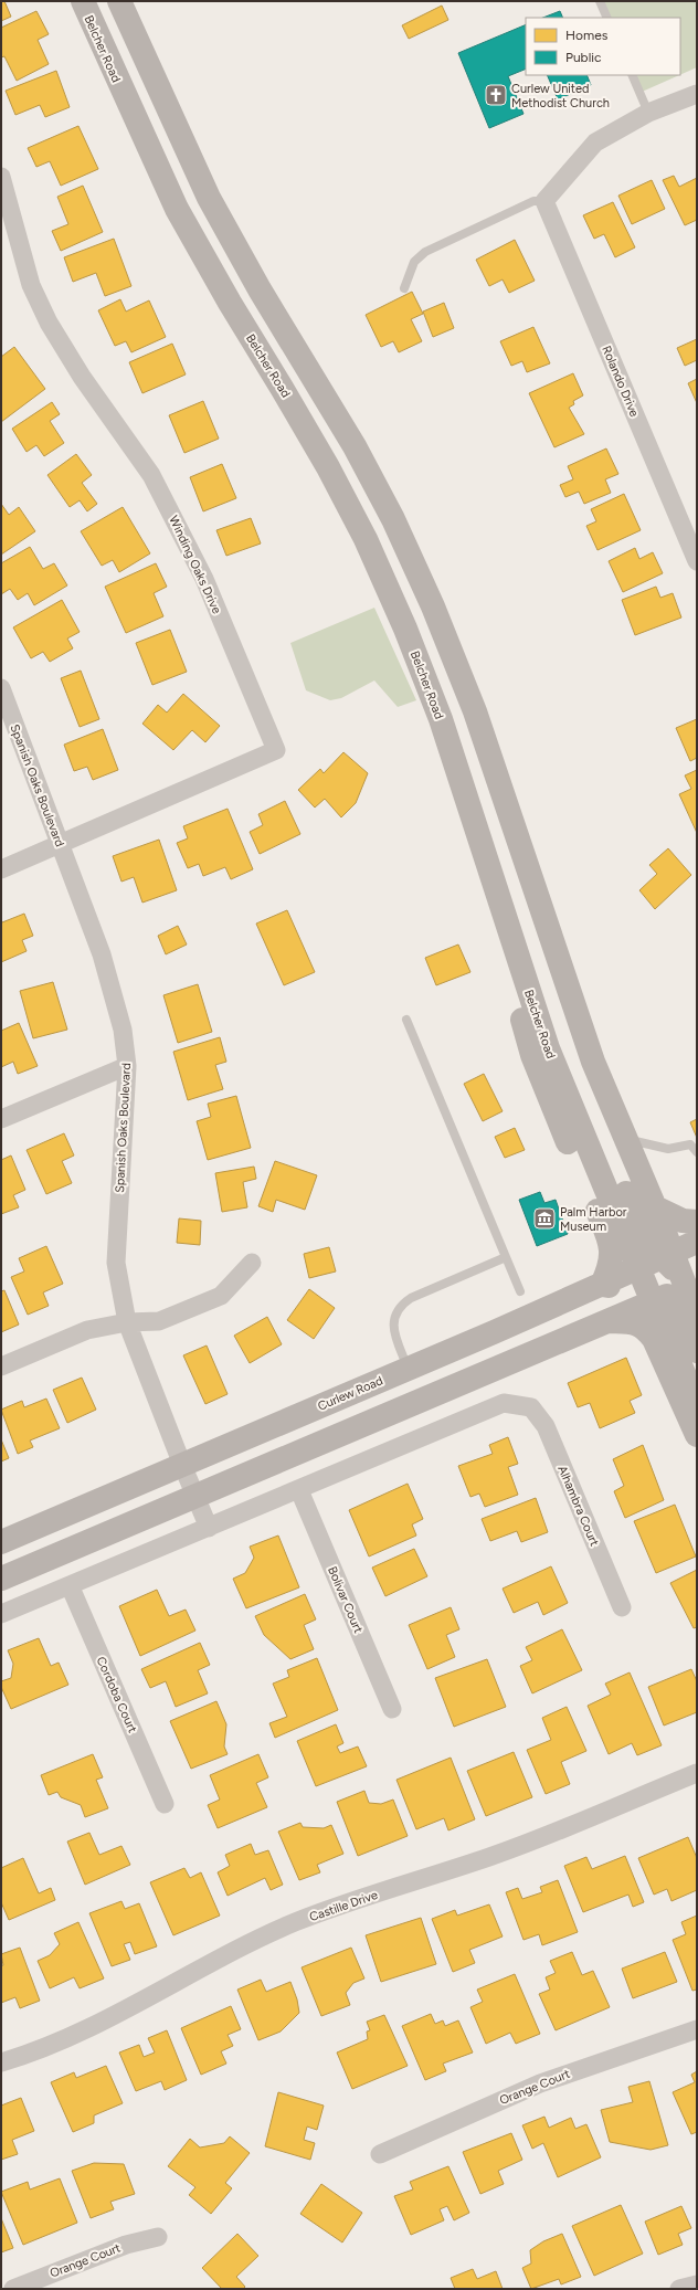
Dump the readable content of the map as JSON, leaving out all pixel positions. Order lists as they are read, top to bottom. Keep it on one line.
{"streets":{"main road":["Belcher Road","Curlew Road"],"street":["Rolando Drive","Winding Oaks Drive","Spanish Oaks Boulevard","Alhambra Court","Bolivar Court","Cordoba Court","Castille Drive","Orange Court"]},"crossings":[["Belcher Road","Curlew Road"],["Winding Oaks Drive","Spanish Oaks Boulevard"],["Spanish Oaks Boulevard","Curlew Road"],["Alhambra Court","Bolivar Court"]],"places":{"church":["Curlew United Methodist Church"],"museum":["Palm Harbor Museum"]},"legend":["Homes","Public"]}
